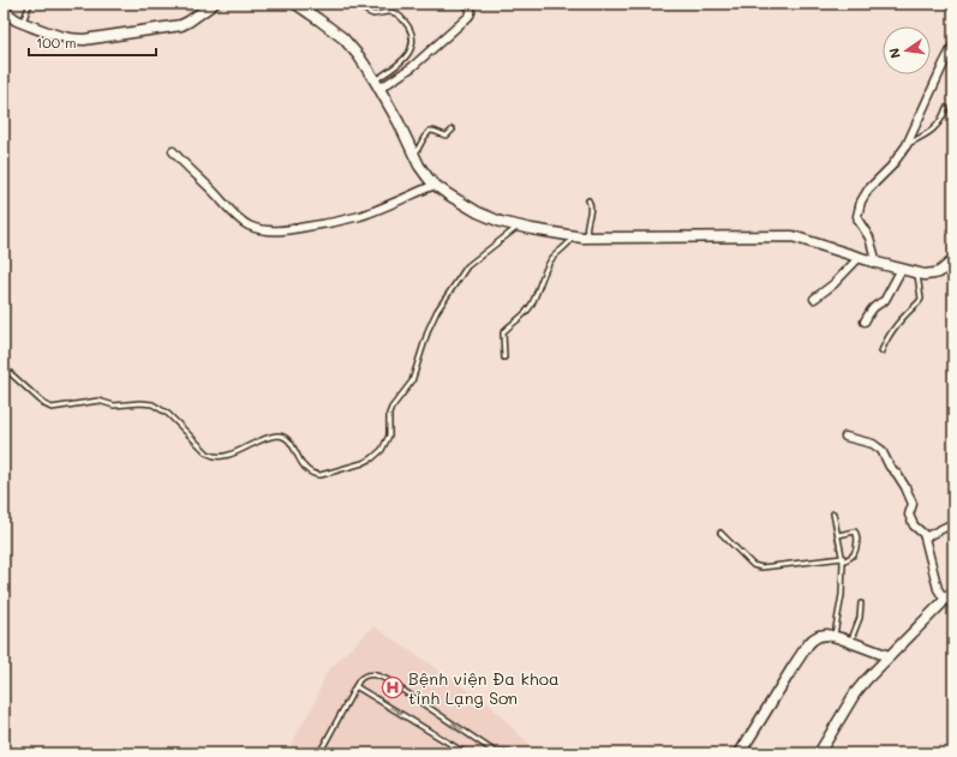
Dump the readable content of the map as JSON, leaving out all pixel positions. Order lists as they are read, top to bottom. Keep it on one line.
{"places":{"hospital":["Bệnh viện Đa khoa tỉnh Lạng Sơn"]},"scale_bar":"100 m","north":"left"}
